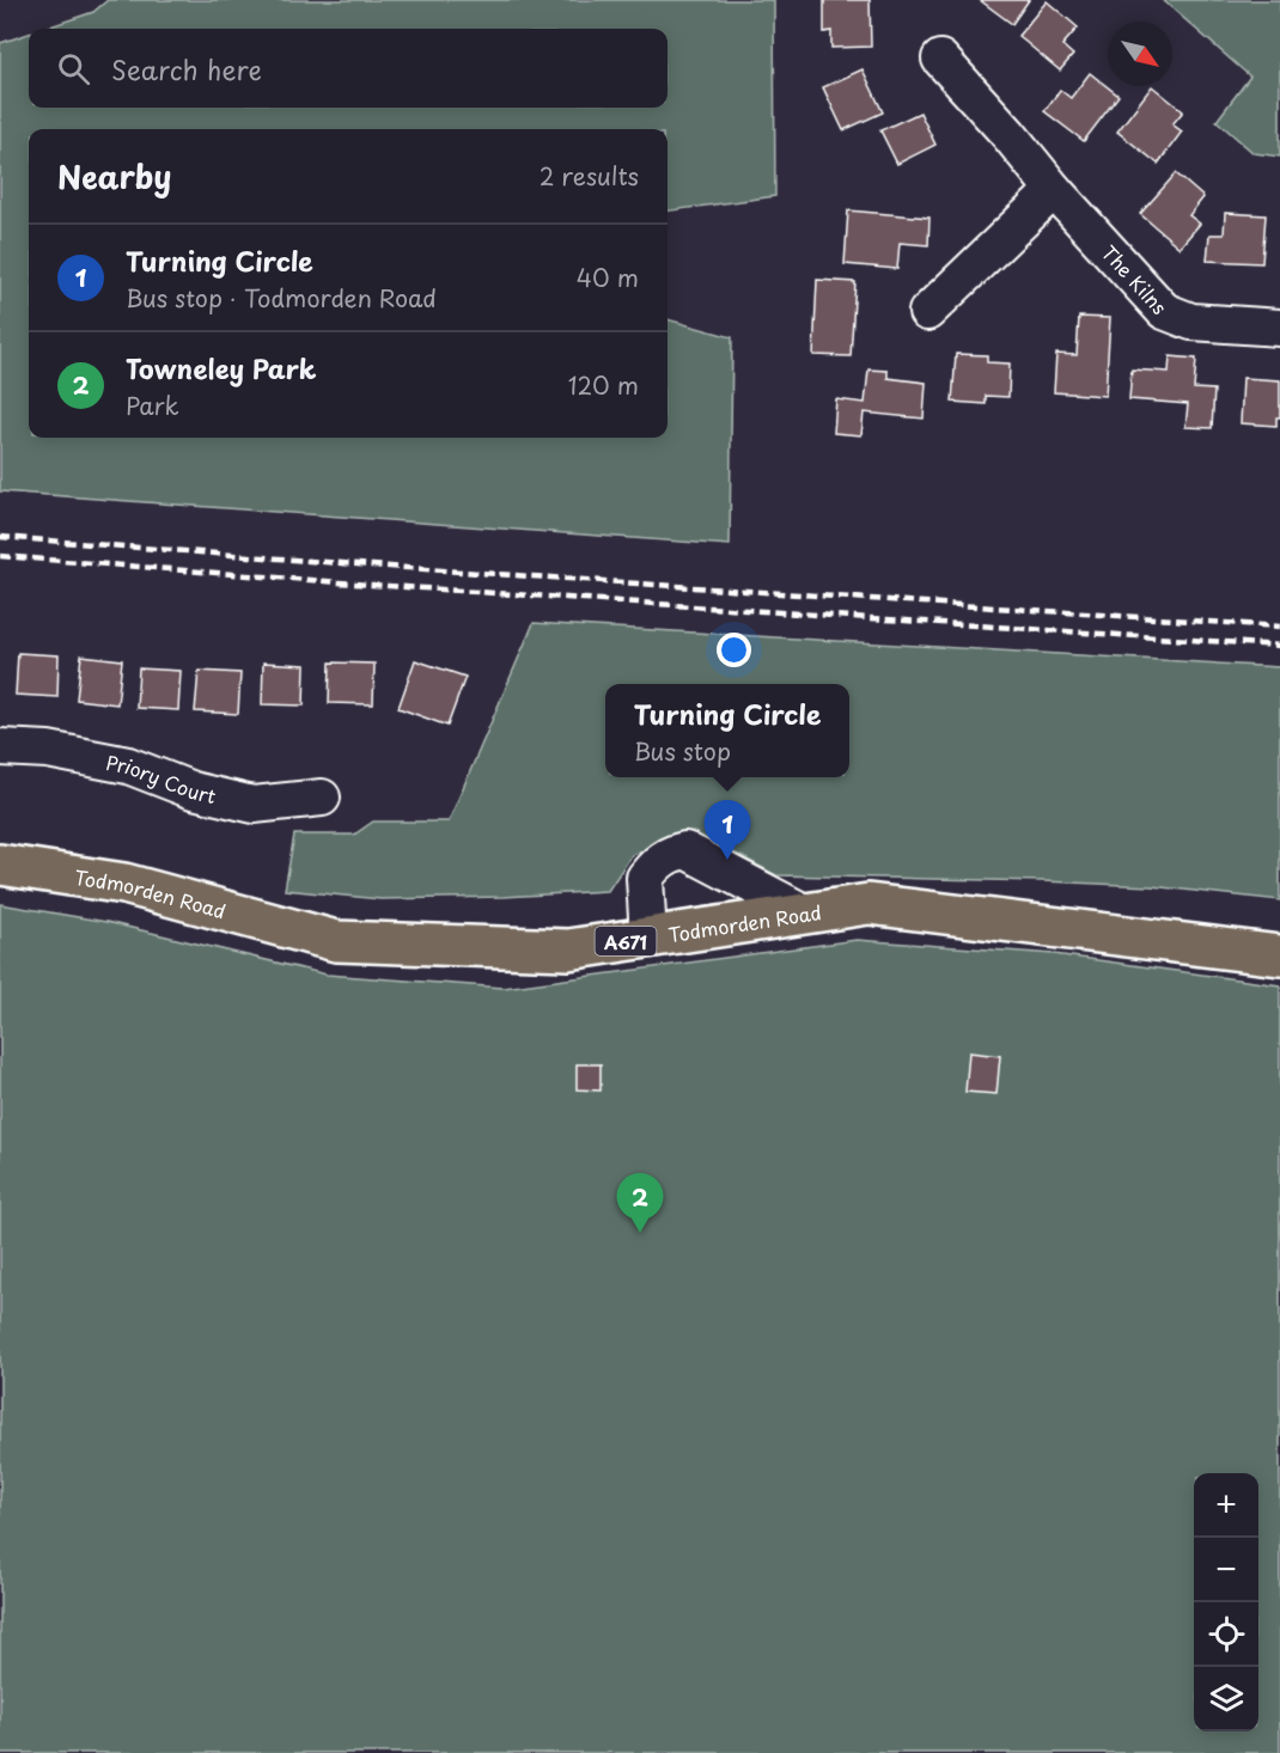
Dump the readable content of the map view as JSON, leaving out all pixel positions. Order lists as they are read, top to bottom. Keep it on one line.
{"streets":{"highway":["Todmorden Road","A671"],"street":["The Kilns","Priory Court"]},"north":"bottom right","page":{"search":"Search here","heading":["Nearby","2 results"],"list":[{"mark":"1","name":"Turning Circle","note":"Bus stop · Todmorden Road","value":"40 m"},{"mark":"2","name":"Towneley Park","note":"Park","value":"120 m"}],"popup":["Turning Circle","Bus stop"],"pins":["1","2"],"map_buttons":["+","−"]}}
